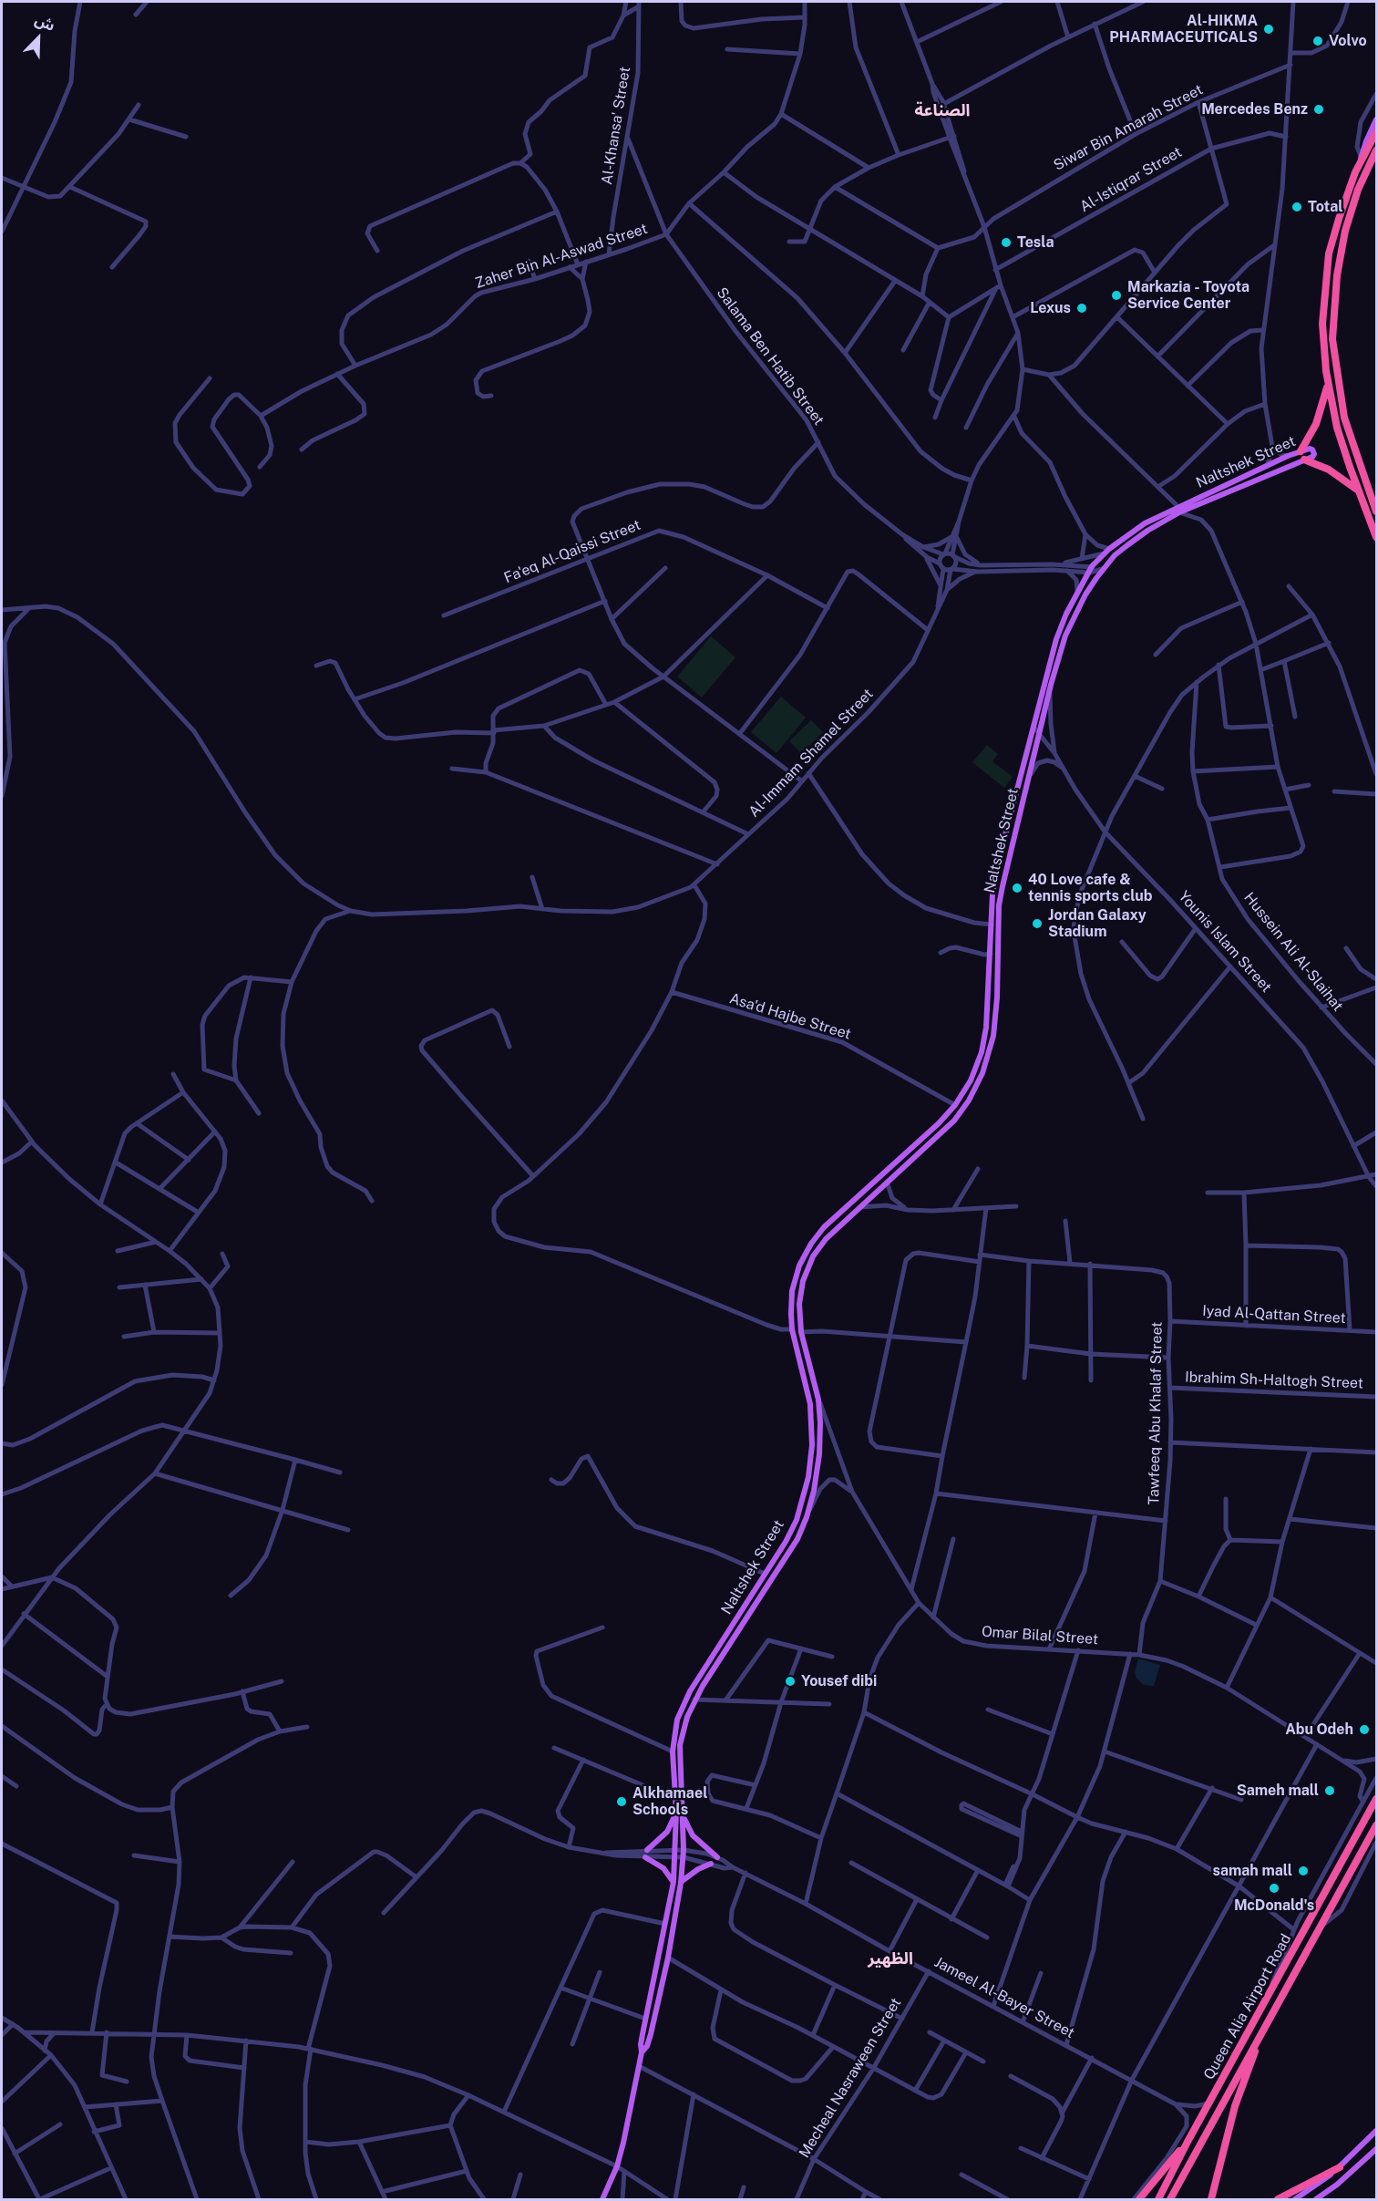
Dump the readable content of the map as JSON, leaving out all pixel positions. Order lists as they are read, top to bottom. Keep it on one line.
{"streets":{"highway":["Queen Alia Airport Road"],"main road":["Naltshek Street"],"street":["Al-Khansa' Street","Siwar Bin Amarah Street","Al-Istiqrar Street","Zaher Bin Al-Aswad Street","Salama Ben Hatib Street","Fa'eq Al-Qaissi Street","Al-Immam Shamel Street","Younis Islam Street","Hussein Ali Al-Slaihat","Asa'd Hajbe Street","Iyad Al-Qattan Street","Ibrahim Sh-Haltogh Street","Tawfeeq Abu Khalaf Street","Omar Bilal Street","Jameel Al-Bayer Street","Mecheal Nasraween Street"]},"crossings":[["Al-Khansa' Street","Zaher Bin Al-Aswad Street"],["Al-Khansa' Street","Salama Ben Hatib Street"],["Zaher Bin Al-Aswad Street","Salama Ben Hatib Street"],["Salama Ben Hatib Street","Al-Immam Shamel Street"],["Naltshek Street","Younis Islam Street"],["Naltshek Street","Asa'd Hajbe Street"],["Naltshek Street","Omar Bilal Street"],["Naltshek Street","Jameel Al-Bayer Street"],["Iyad Al-Qattan Street","Tawfeeq Abu Khalaf Street"],["Ibrahim Sh-Haltogh Street","Tawfeeq Abu Khalaf Street"],["Tawfeeq Abu Khalaf Street","Omar Bilal Street"],["Jameel Al-Bayer Street","Queen Alia Airport Road"],["Jameel Al-Bayer Street","Mecheal Nasraween Street"]],"districts":["الصناعة","الظهير"],"places":["Al-HIKMA PHARMACEUTICALS","Volvo","Mercedes Benz","Total","Tesla","Markazia - Toyota Service Center","Lexus","40 Love cafe & tennis sports club","Jordan Galaxy Stadium","Yousef dibi","Abu Odeh","Sameh mall","Alkhamael Schools","samah mall","McDonald's"],"north":"top right"}
